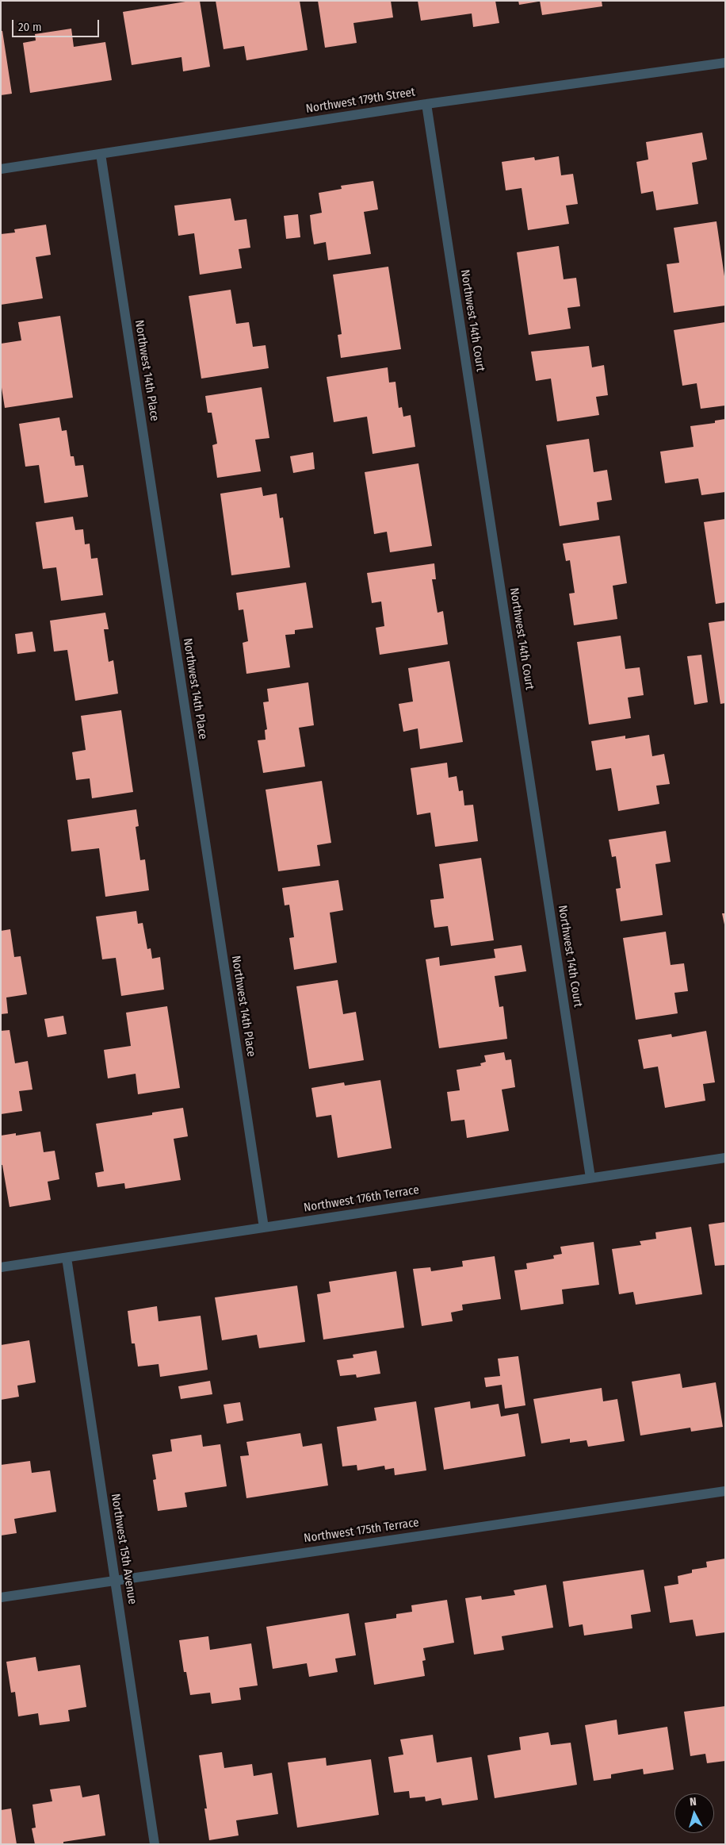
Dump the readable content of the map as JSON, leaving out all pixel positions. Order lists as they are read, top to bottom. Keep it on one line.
{"streets":{"street":["Northwest 179th Street","Northwest 14th Court","Northwest 14th Place","Northwest 176th Terrace","Northwest 175th Terrace","Northwest 15th Avenue"]},"crossings":[["Northwest 179th Street","Northwest 14th Court"],["Northwest 179th Street","Northwest 14th Place"],["Northwest 14th Court","Northwest 176th Terrace"],["Northwest 14th Place","Northwest 176th Terrace"],["Northwest 176th Terrace","Northwest 15th Avenue"],["Northwest 175th Terrace","Northwest 15th Avenue"]],"scale_bar":"20 m","north":"top"}
